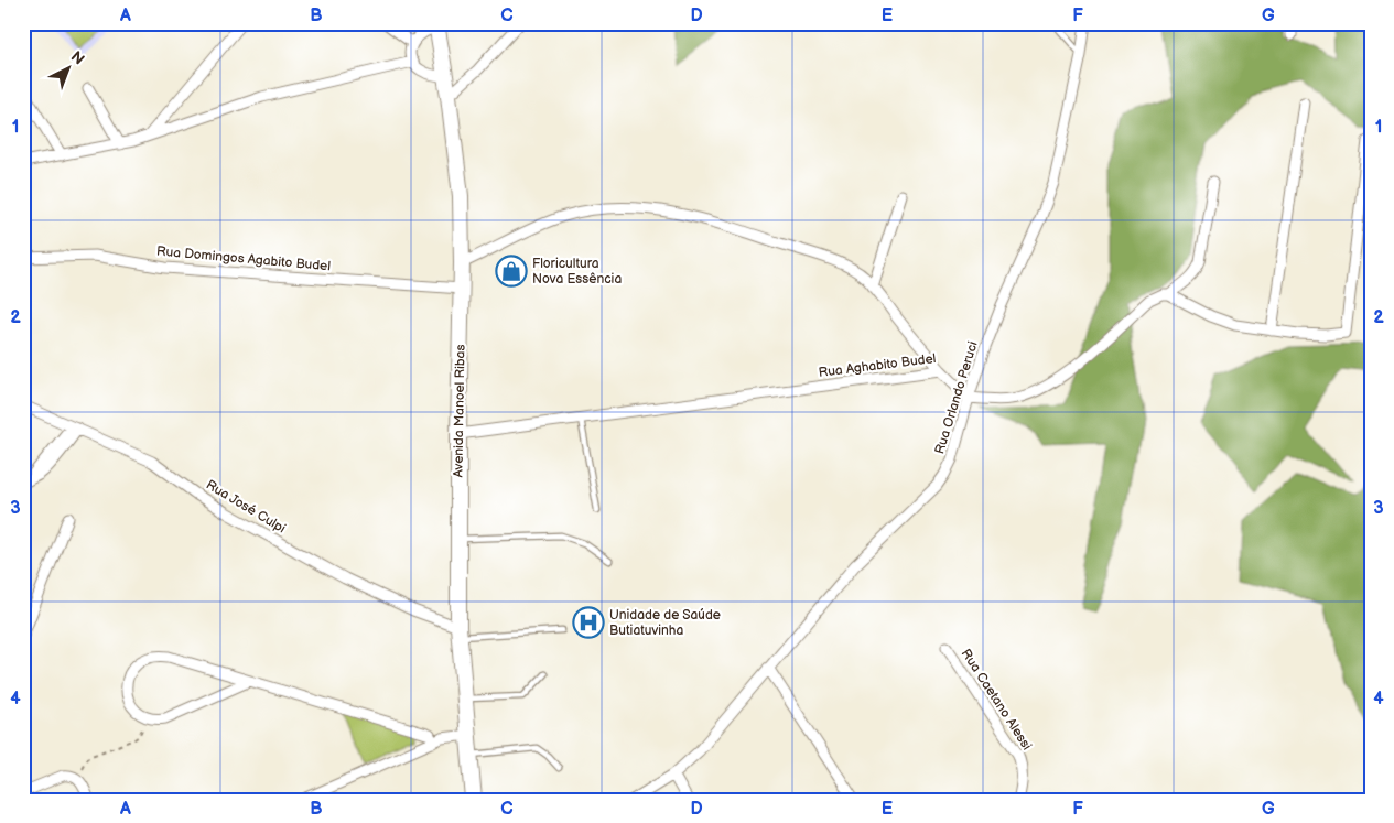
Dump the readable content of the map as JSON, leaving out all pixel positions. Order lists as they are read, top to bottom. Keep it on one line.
{"streets":{"main road":["Avenida Manoel Ribas"],"street":["Rua Domingos Agabito Budel","Rua Aghabito Budel","Rua Orlando Peruci","Rua José Culpi","Rua Caetano Alessi"]},"crossings":[["Rua Domingos Agabito Budel","Avenida Manoel Ribas"],["Rua Aghabito Budel","Rua Orlando Peruci"],["Rua Aghabito Budel","Avenida Manoel Ribas"],["Avenida Manoel Ribas","Rua José Culpi"]],"places":{"shop":["Floricultura Nova Essência"],"hospital":["Unidade de Saúde Butiatuvinha"]},"north":"top right","grid":{"columns":["A","B","C","D","E","F","G"],"rows":["1","2","3","4"]}}
